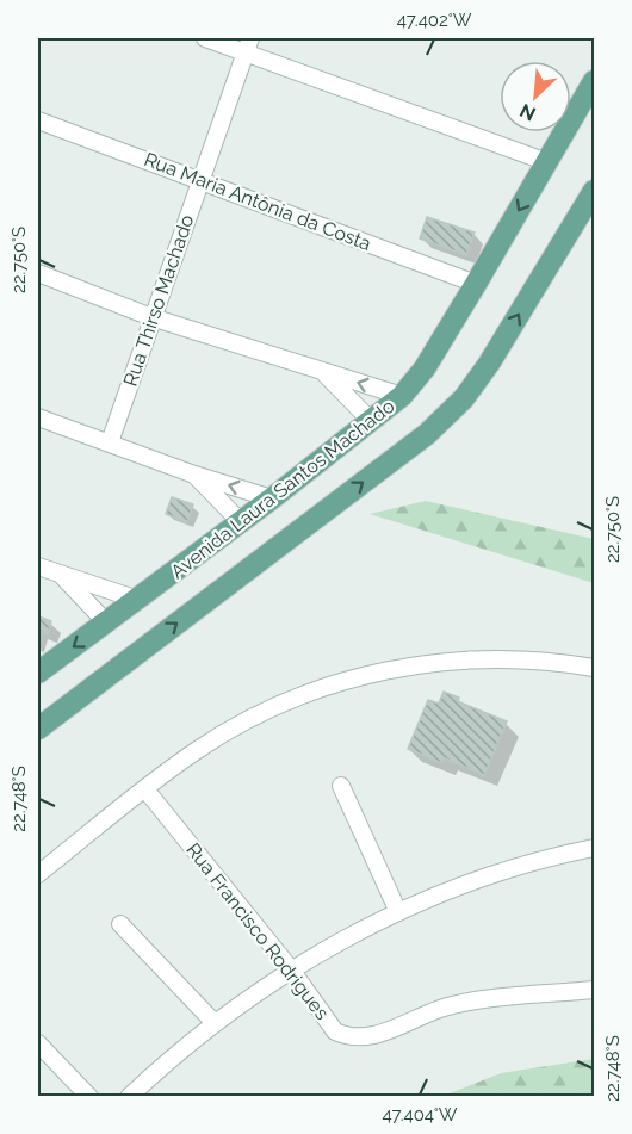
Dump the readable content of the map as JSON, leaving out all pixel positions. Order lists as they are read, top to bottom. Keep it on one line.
{"streets":{"main road":["Avenida Laura Santos Machado"],"street":["Rua Maria Antônia da Costa","Rua Thirso Machado","Rua Francisco Rodrigues"]},"crossings":[["Rua Maria Antônia da Costa","Rua Thirso Machado"],["Rua Maria Antônia da Costa","Avenida Laura Santos Machado"]],"north":"bottom left","coordinates":["47.402°W","22.750°S","22.748°S","47.404°W"]}
